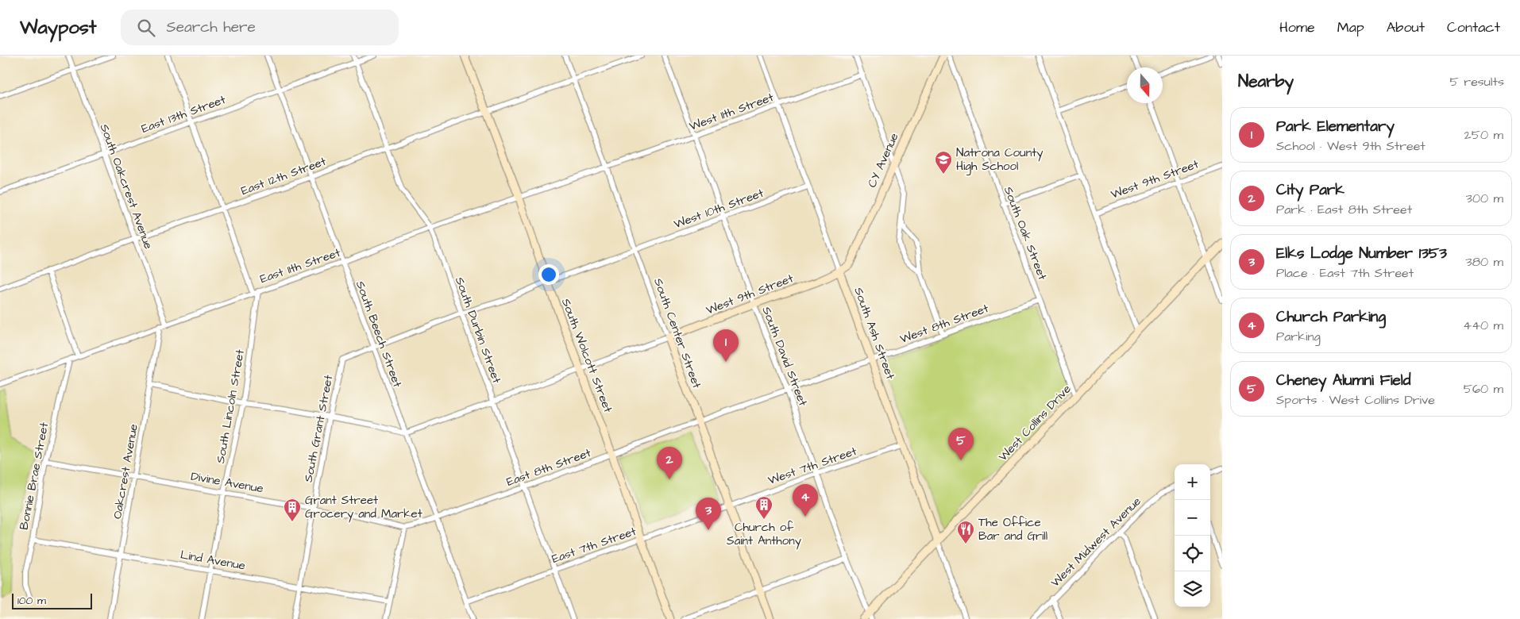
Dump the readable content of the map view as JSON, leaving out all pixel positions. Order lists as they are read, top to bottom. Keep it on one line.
{"streets":{"main road":["CY Avenue","West 9th Street","South Center Street","South Ash Street","South Wolcott Street","West Collins Drive"],"street":["West 11th Street","East 13th Street","East 12th Street","South Oakcrest Avenue","West 10th Street","South Oak Street","East 11th Street","West 8th Street","South Durbin Street","South Beech Street","South David Street","South Lincoln Street","South Grant Street","West 7th Street","East 8th Street","Oakcrest Avenue","Bonnie Brae Street","Divine Avenue","West Midwest Avenue","East 7th Street","Lind Avenue"]},"crossings":[["West 11th Street","East 11th Street"],["West 11th Street","South Center Street"],["West 11th Street","South Ash Street"],["West 11th Street","South David Street"],["East 13th Street","South Oakcrest Avenue"],["East 13th Street","South Durbin Street"],["East 13th Street","South Beech Street"],["East 13th Street","South Lincoln Street"],["CY Avenue","West 9th Street"],["CY Avenue","South Ash Street"],["East 12th Street","South Oakcrest Avenue"],["East 12th Street","South Durbin Street"],["East 12th Street","South Center Street"],["East 12th Street","South Beech Street"],["East 12th Street","South Wolcott Street"],["East 12th Street","South Lincoln Street"],["West 9th Street","South Center Street"],["West 9th Street","South Ash Street"],["West 9th Street","South David Street"],["South Oakcrest Avenue","East 11th Street"],["West 10th Street","South Durbin Street"],["West 10th Street","South Center Street"],["West 10th Street","South Ash Street"],["West 10th Street","South Beech Street"],["West 10th Street","South Wolcott Street"],["West 10th Street","South David Street"],["West 10th Street","South Grant Street"],["South Oak Street","West 8th Street"],["South Oak Street","West Collins Drive"],["East 11th Street","South Durbin Street"],["East 11th Street","South Center Street"],["East 11th Street","South Beech Street"],["East 11th Street","South Wolcott Street"],["East 11th Street","South Lincoln Street"],["East 11th Street","Oakcrest Avenue"],["East 11th Street","Bonnie Brae Street"],["West 8th Street","South Center Street"],["West 8th Street","South Ash Street"],["West 8th Street","South David Street"],["West 8th Street","East 8th Street"],["South Durbin Street","East 8th Street"],["South Durbin Street","East 7th Street"],["South Center Street","West 7th Street"],["South Center Street","East 8th Street"],["South Center Street","East 7th Street"],["South Ash Street","West Collins Drive"],["South Ash Street","West 7th Street"],["South Beech Street","East 8th Street"],["South Beech Street","East 7th Street"],["South Wolcott Street","East 8th Street"],["South Wolcott Street","East 7th Street"],["South David Street","West Collins Drive"],["South David Street","West 7th Street"],["South Lincoln Street","Divine Avenue"],["South Lincoln Street","Lind Avenue"],["South Grant Street","Divine Avenue"],["South Grant Street","Lind Avenue"],["West 7th Street","East 7th Street"],["East 8th Street","Divine Avenue"],["Oakcrest Avenue","Divine Avenue"],["Oakcrest Avenue","Lind Avenue"],["Bonnie Brae Street","Divine Avenue"],["Bonnie Brae Street","Lind Avenue"]],"places":{"school or university":["Natrona County High School"],"building":["Church of Saint Anthony","Grant Street Grocery and Market"],"restaurant":["The Office Bar and Grill"]},"scale_bar":"100 m","north":"bottom","page":{"header":"Waypost","search":"Search here","nav":["Home","Map","About","Contact"],"heading":["Nearby","5 results"],"list":[{"mark":"1","name":"Park Elementary","note":"School · West 9th Street","value":"250 m"},{"mark":"2","name":"City Park","note":"Park · East 8th Street","value":"300 m"},{"mark":"3","name":"Elks Lodge Number 1353","note":"Place · East 7th Street","value":"380 m"},{"mark":"4","name":"Church Parking","note":"Parking","value":"440 m"},{"mark":"5","name":"Cheney Alumni Field","note":"Sports · West Collins Drive","value":"560 m"}],"pins":["1","5","2","4","3"],"map_buttons":["+","−"],"scale":"100 m"}}
